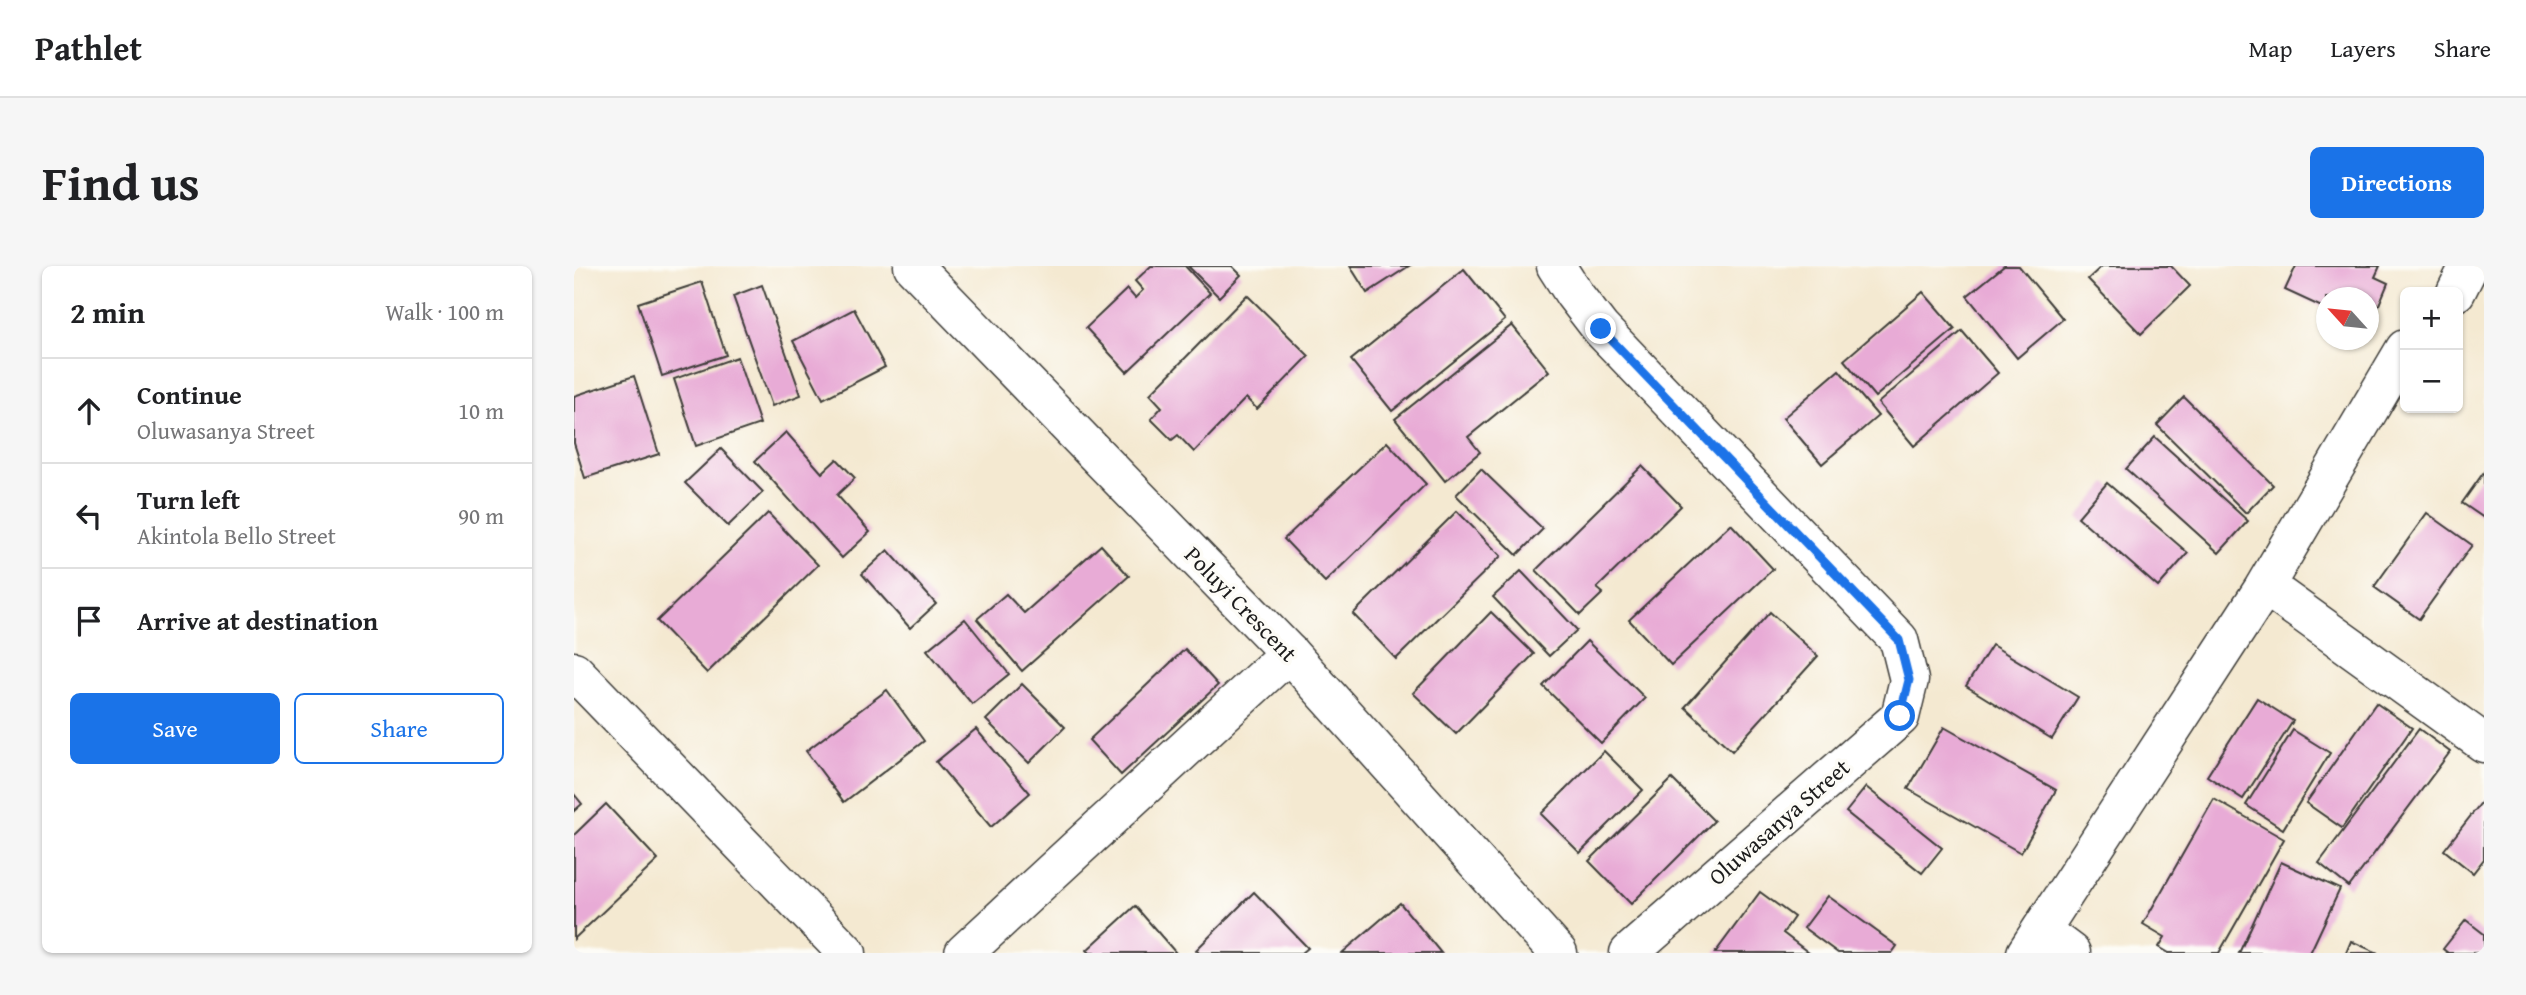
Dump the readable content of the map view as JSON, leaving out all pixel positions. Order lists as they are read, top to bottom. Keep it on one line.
{"streets":{"street":["Poluyi Crescent","Oluwasanya Street"]},"north":"top left","page":{"header":"Pathlet","nav":["Map","Layers","Share"],"title":"Find us","buttons":["Directions",["Save","Share"]],"heading":["2 min","Walk · 100 m"],"map_buttons":["+","−"],"list":[["Continue","Oluwasanya Street","10 m"],["Turn left","Akintola Bello Street","90 m"],"Arrive at destination"]}}
